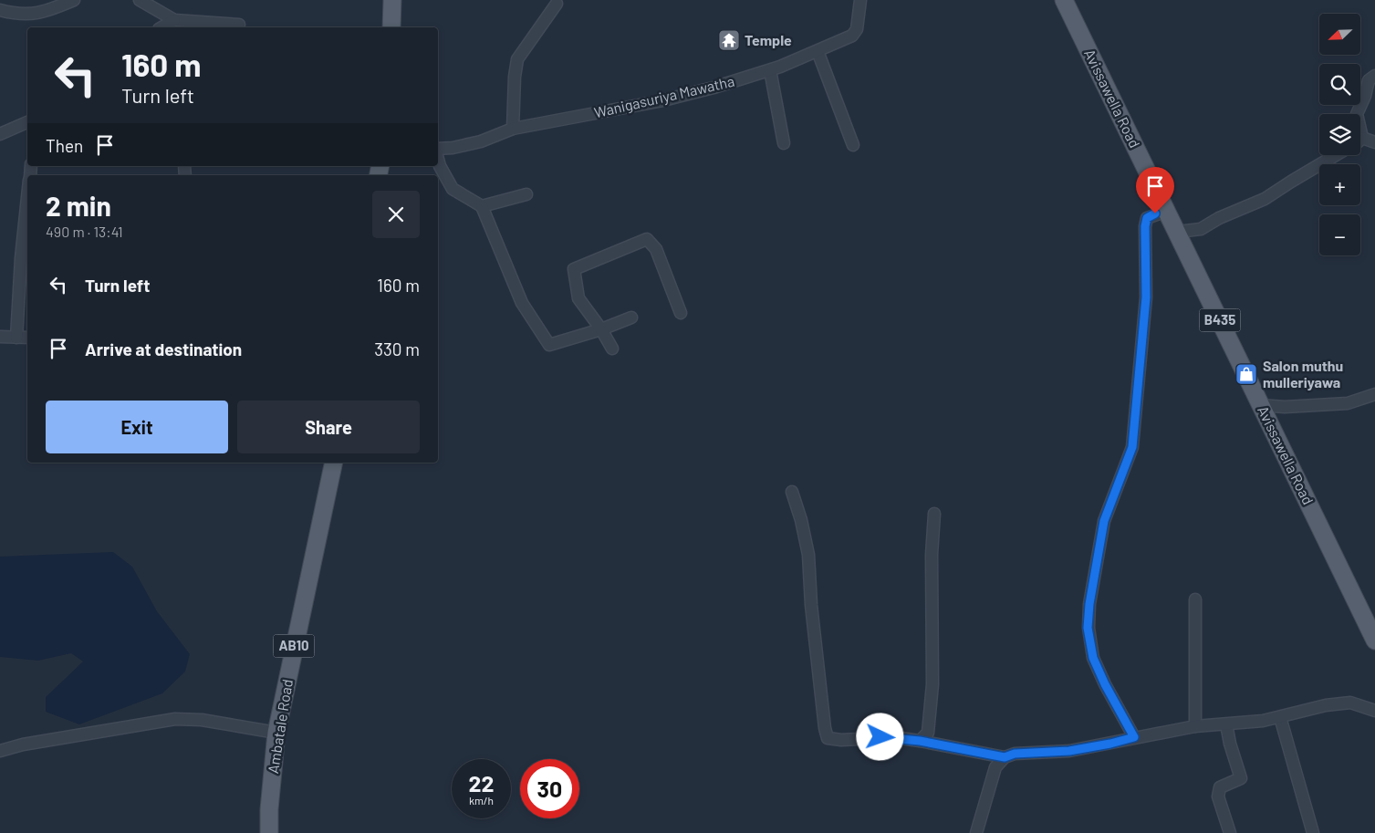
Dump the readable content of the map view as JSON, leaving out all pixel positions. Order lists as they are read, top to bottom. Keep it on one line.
{"streets":{"main road":["Avissawella Road","B435","AB10","Ambatale Road"],"street":["Wanigasuriya Mawatha"]},"places":{"temple":["Temple"],"shop":["Salon muthu mulleriyawa"]},"north":"bottom left","page":{"map_buttons":["+","−"],"turn":["160 m","Turn left"],"then":"Then","heading":["2 min","490 m · 13:41"],"list":[{"name":"Turn left","value":"160 m"},{"name":"Arrive at destination","value":"330 m"}],"buttons":["Exit","Share"],"speed":"22 km/h","limit":"30"}}
